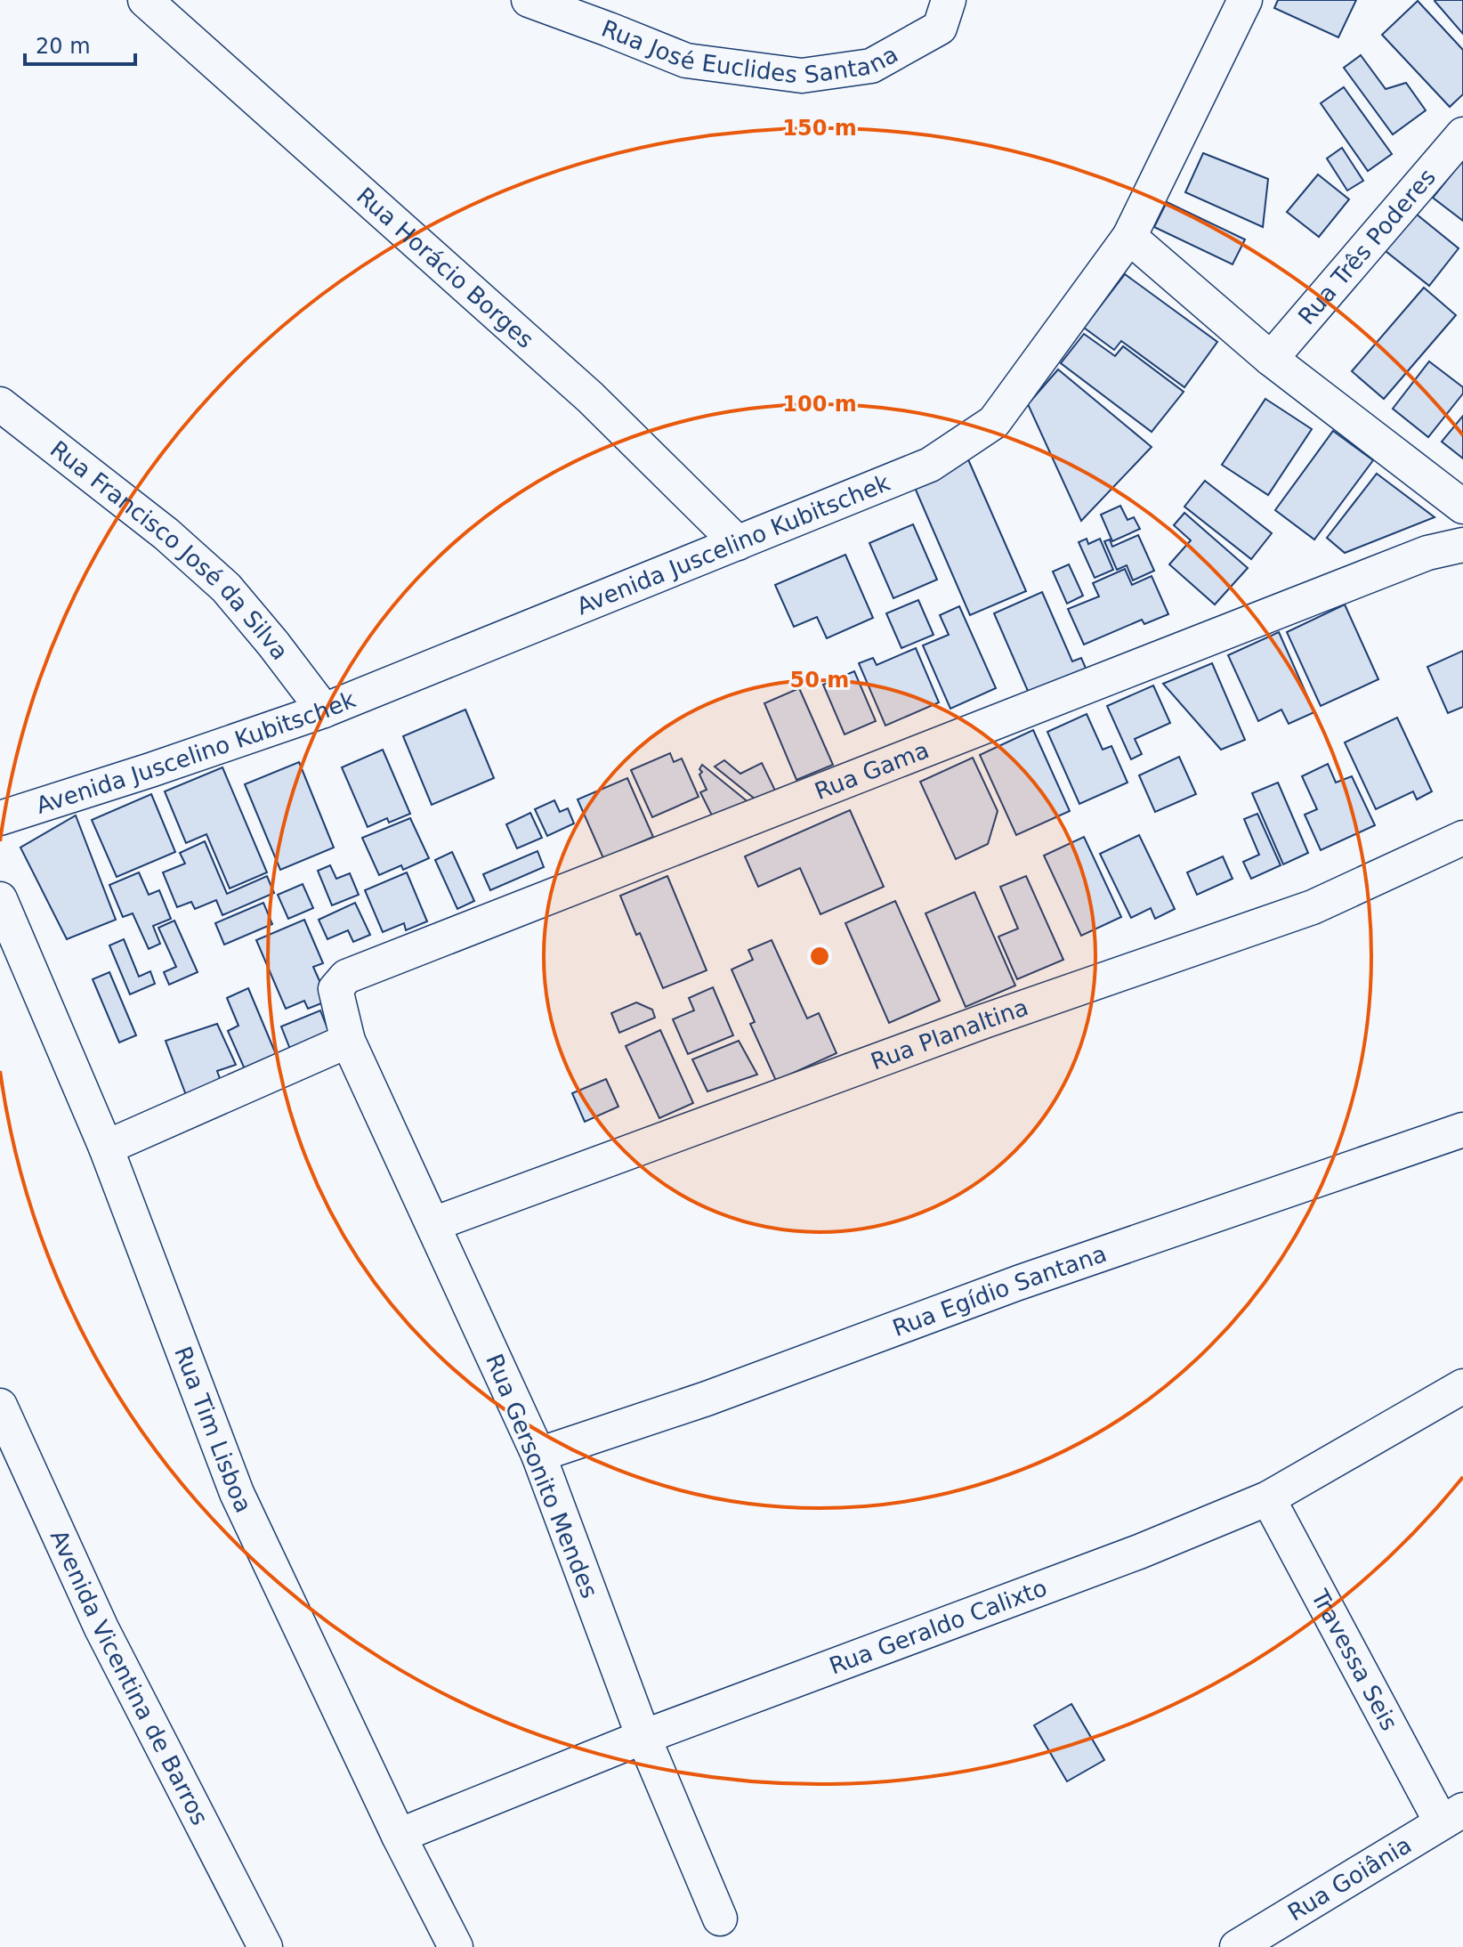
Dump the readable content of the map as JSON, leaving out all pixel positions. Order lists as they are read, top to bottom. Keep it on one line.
{"streets":{"street":["Rua José Euclides Santana","Rua Três Poderes","Rua Horácio Borges","Avenida Juscelino Kubitschek","Rua Francisco José da Silva","Rua Gama","Rua Planaltina","Rua Egídio Santana","Rua Tim Lisboa","Rua Gersonito Mendes","Rua Geraldo Calixto","Travessa Seis","Avenida Vicentina de Barros","Rua Goiânia"]},"crossings":[["Rua Horácio Borges","Avenida Juscelino Kubitschek"],["Avenida Juscelino Kubitschek","Rua Francisco José da Silva"],["Rua Gama","Rua Gersonito Mendes"],["Rua Planaltina","Rua Gersonito Mendes"],["Rua Egídio Santana","Rua Gersonito Mendes"],["Rua Tim Lisboa","Rua Geraldo Calixto"],["Rua Gersonito Mendes","Rua Geraldo Calixto"],["Rua Geraldo Calixto","Travessa Seis"],["Travessa Seis","Rua Goiânia"]],"scale_bar":"20 m","rings":["150 m","100 m","50 m"]}
